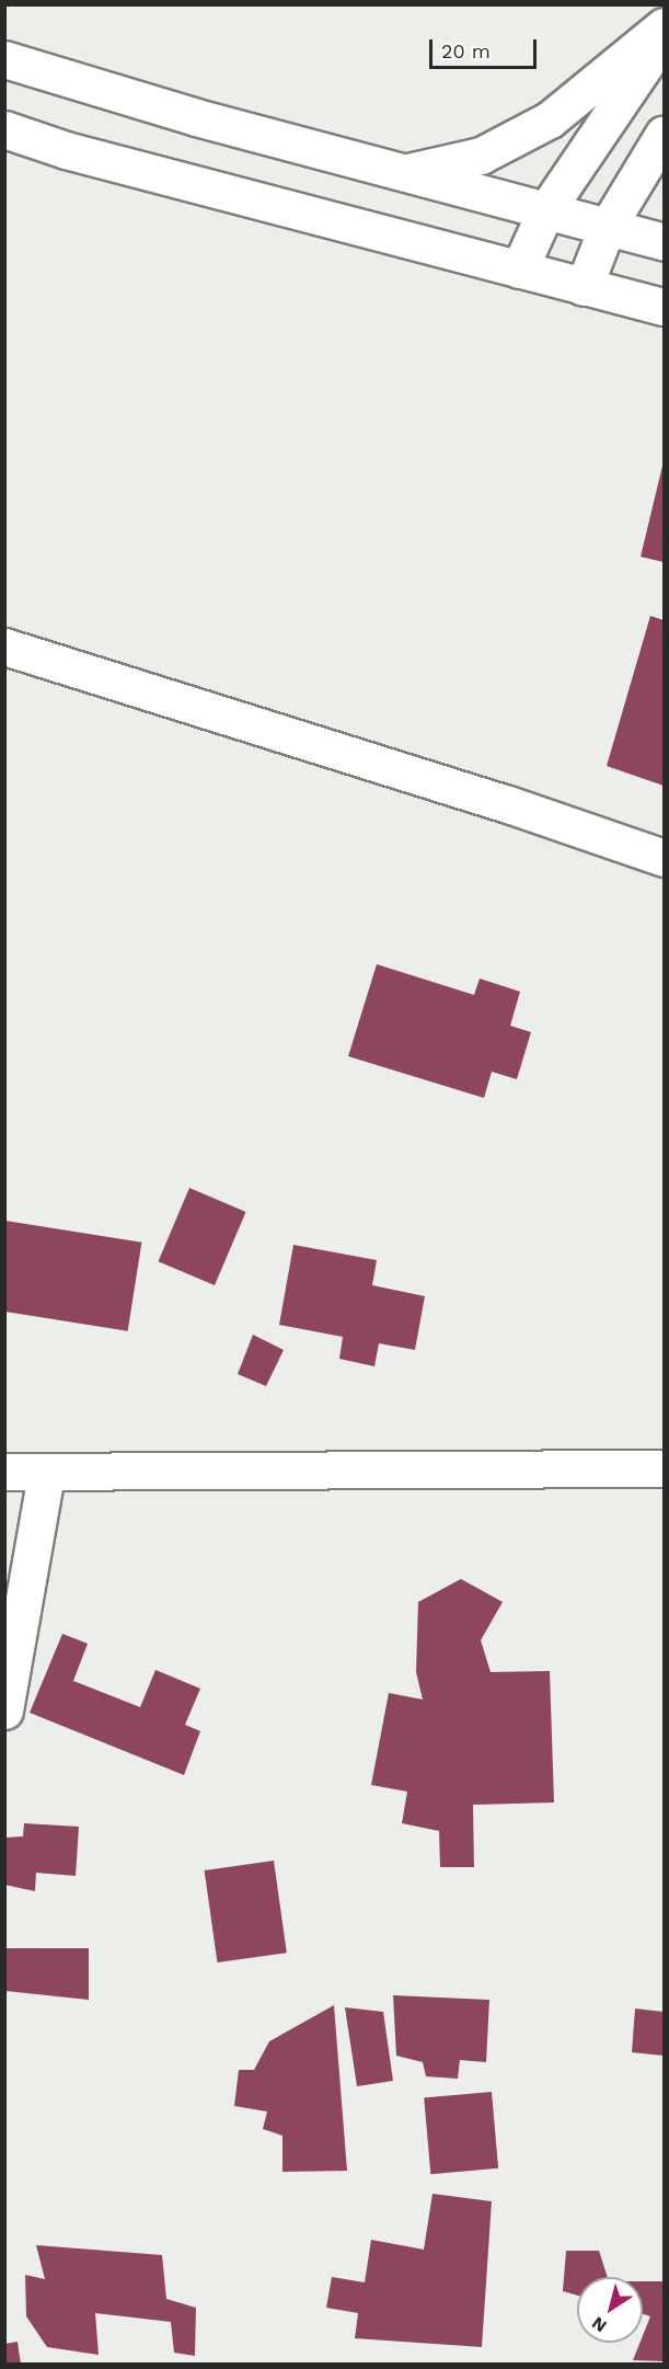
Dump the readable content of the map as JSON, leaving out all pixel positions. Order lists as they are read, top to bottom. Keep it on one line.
{"scale_bar":"20 m","north":"bottom left"}
